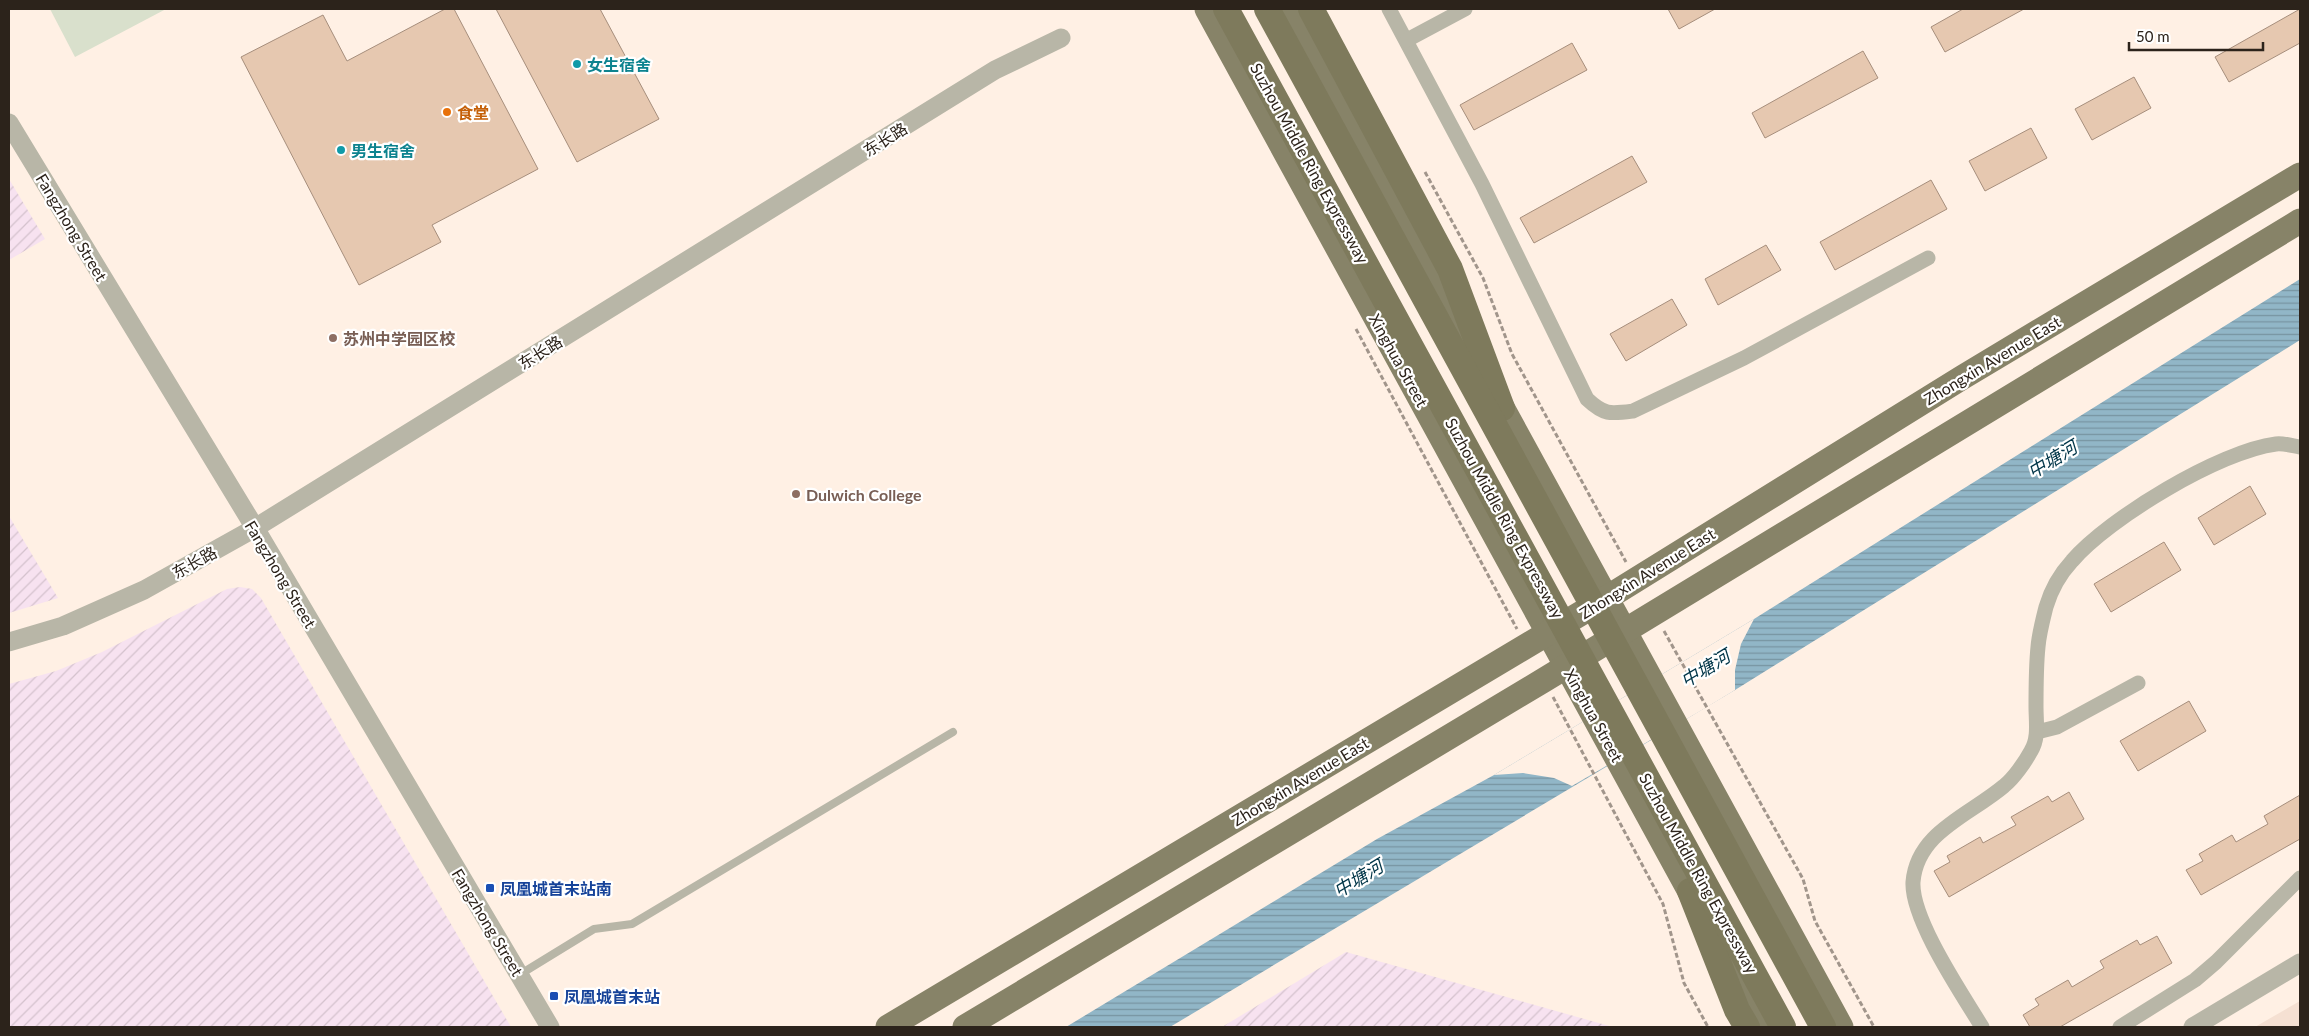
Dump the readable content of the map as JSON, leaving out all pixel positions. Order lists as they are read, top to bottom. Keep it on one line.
{"streets":{"highway":["Suzhou Middle Ring Expressway"],"main road":["Xinghua Street","Zhongxin Avenue East"],"street":["东长路","Fangzhong Street"]},"crossings":[["东长路","Fangzhong Street"],["Xinghua Street","Zhongxin Avenue East"]],"water":["中塘河"],"places":{"other":["女生宿舍","食堂","男生宿舍","苏州中学园区校","Dulwich College"],"transit":["凤凰城首末站南","凤凰城首末站"]},"scale_bar":"50 m"}
